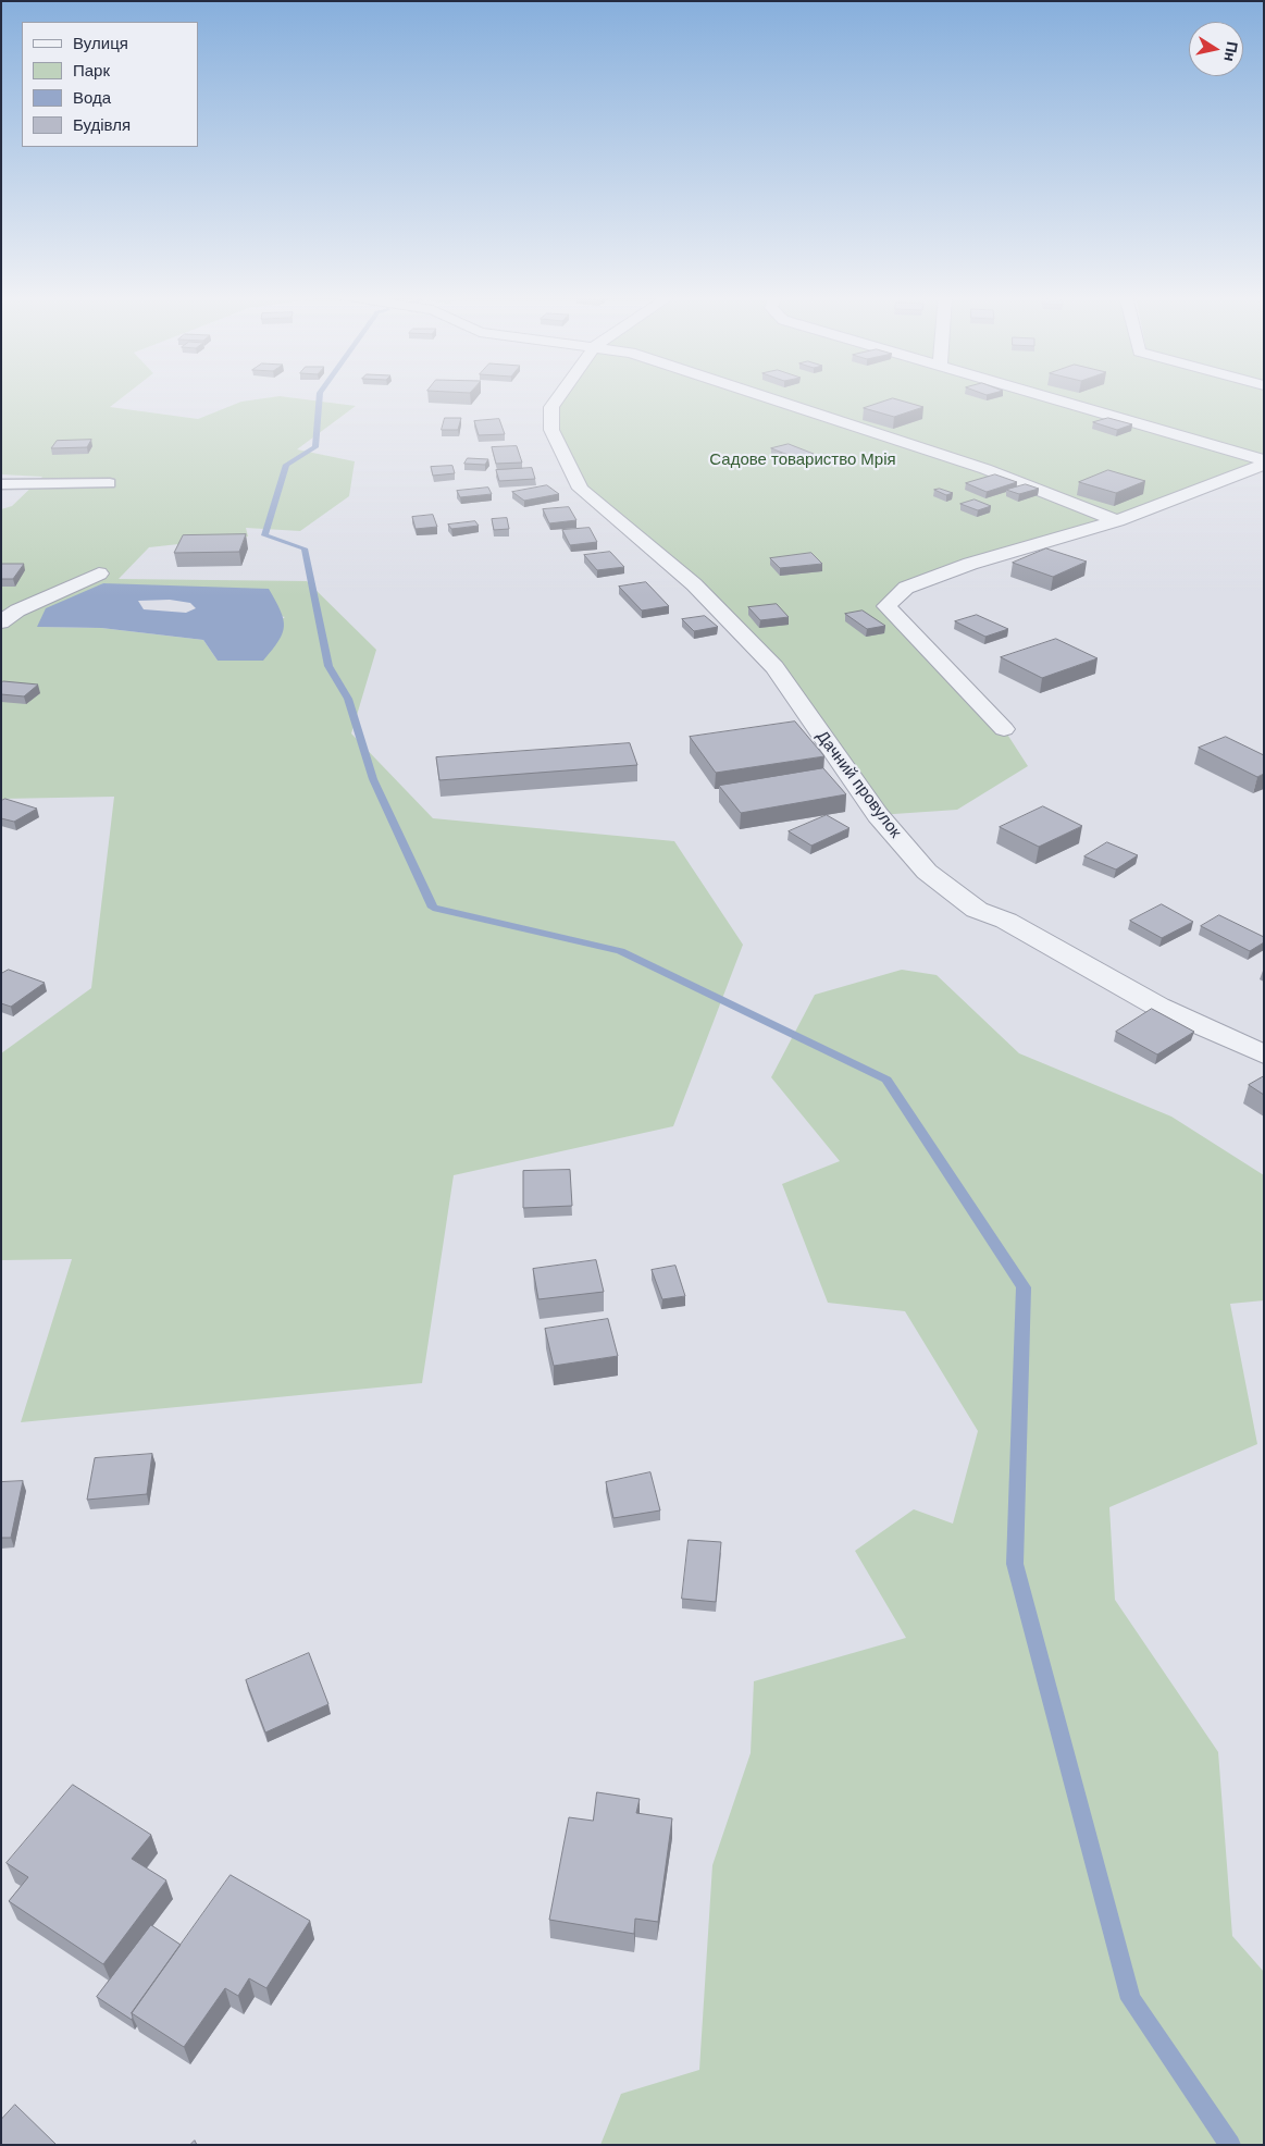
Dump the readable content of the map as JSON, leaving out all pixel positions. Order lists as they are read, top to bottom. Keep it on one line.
{"streets":{"street":["Дачний провулок"]},"parks":["Садове товариство Мрія"],"legend":["Вулиця","Парк","Вода","Будівля"],"north":"right"}
